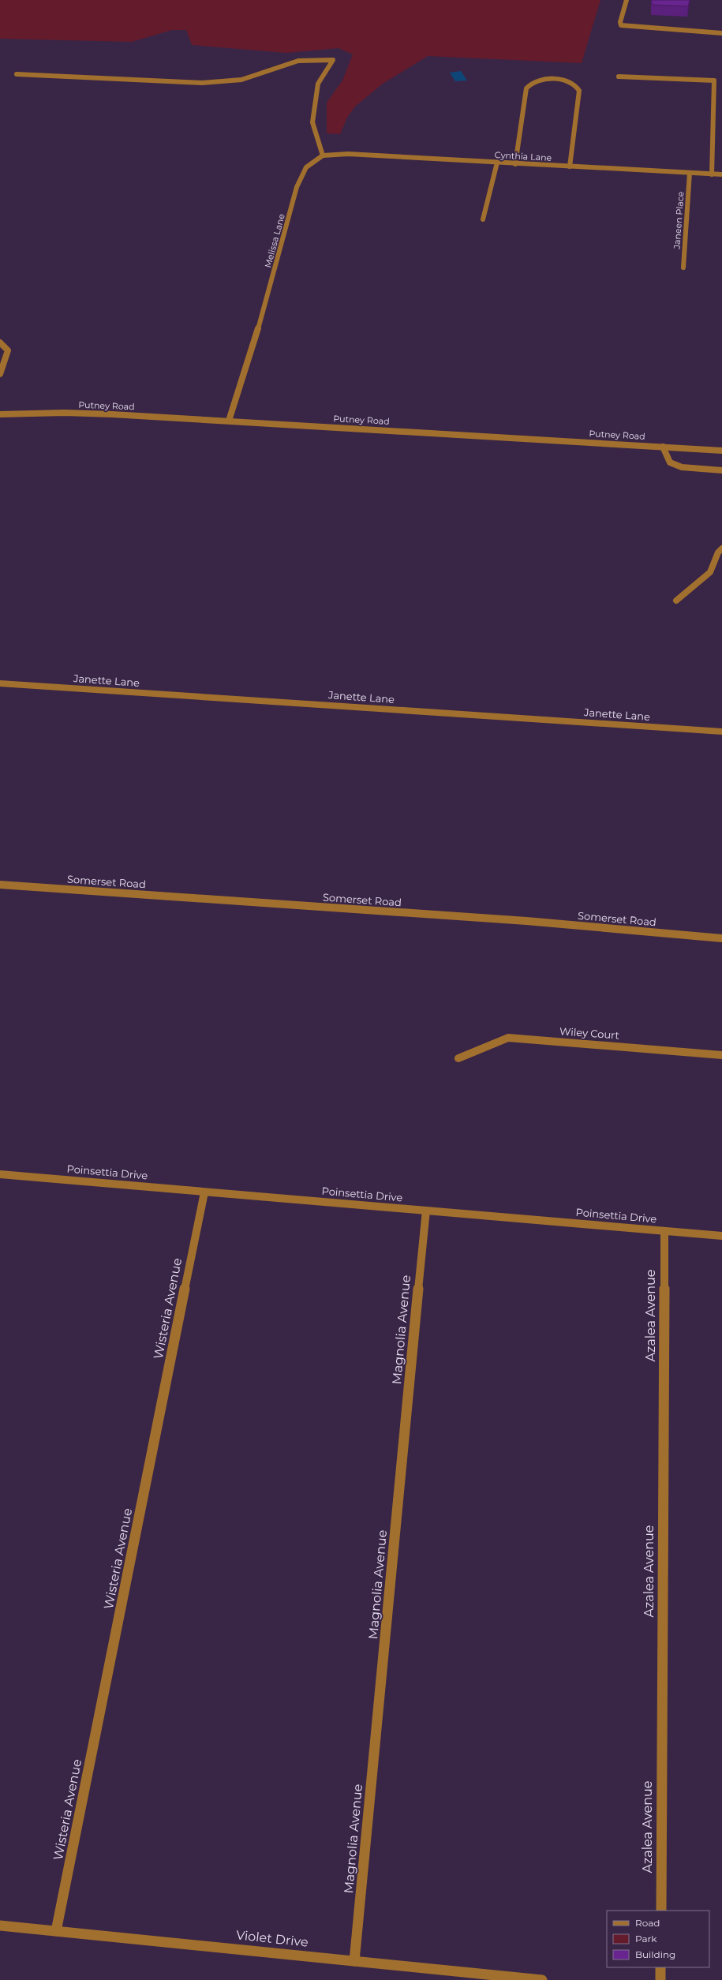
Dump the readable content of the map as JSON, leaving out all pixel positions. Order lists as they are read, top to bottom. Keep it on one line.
{"streets":{"street":["Cynthia Lane","Janeen Place","Melissa Lane","Putney Road","Janette Lane","Somerset Road","Wiley Court","Poinsettia Drive","Wisteria Avenue","Azalea Avenue","Magnolia Avenue","Violet Drive"]},"crossings":[["Cynthia Lane","Janeen Place"],["Cynthia Lane","Melissa Lane"],["Melissa Lane","Putney Road"],["Poinsettia Drive","Wisteria Avenue"],["Poinsettia Drive","Azalea Avenue"],["Poinsettia Drive","Magnolia Avenue"],["Wisteria Avenue","Violet Drive"],["Magnolia Avenue","Violet Drive"]],"legend":["Road","Park","Building"]}
